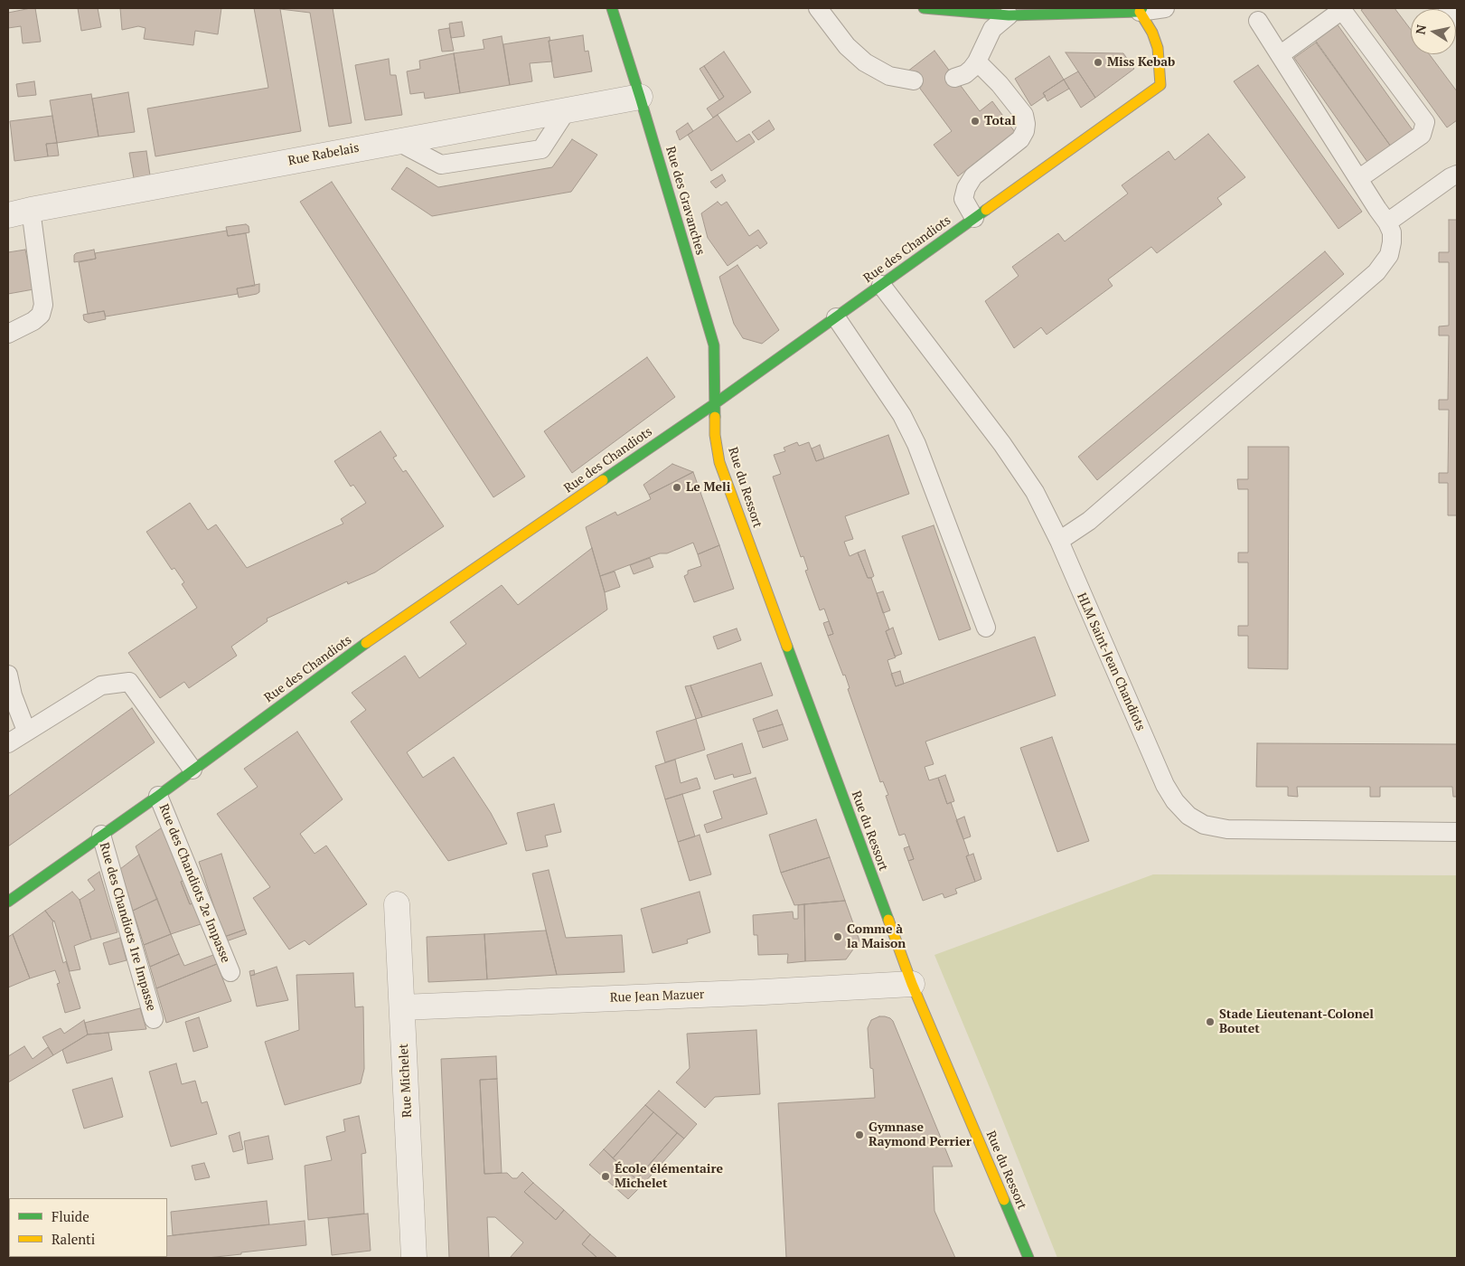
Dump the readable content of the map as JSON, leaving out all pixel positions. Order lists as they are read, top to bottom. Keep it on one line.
{"streets":{"street":["Rue Rabelais","Rue des Gravanches","Rue des Chandiots","Rue du Ressort","Rue Jean Mazuer","Rue Michelet"],"lane":["HLM Saint-Jean Chandiots","Rue des Chandiots 2e Impasse","Rue des Chandiots 1re Impasse"]},"crossings":[["Rue Rabelais","Rue des Gravanches"],["Rue des Gravanches","Rue des Chandiots"],["Rue des Gravanches","Rue du Ressort"],["Rue des Chandiots","Rue du Ressort"],["Rue des Chandiots","HLM Saint-Jean Chandiots"],["Rue des Chandiots","Rue des Chandiots 2e Impasse"],["Rue des Chandiots","Rue des Chandiots 1re Impasse"],["Rue du Ressort","Rue Jean Mazuer"],["Rue Jean Mazuer","Rue Michelet"]],"places":["Miss Kebab","Total","Le Meli","Comme à la Maison","Stade Lieutenant-Colonel Boutet","Gymnase Raymond Perrier","École élémentaire Michelet"],"legend":["Fluide","Ralenti"],"north":"left"}
